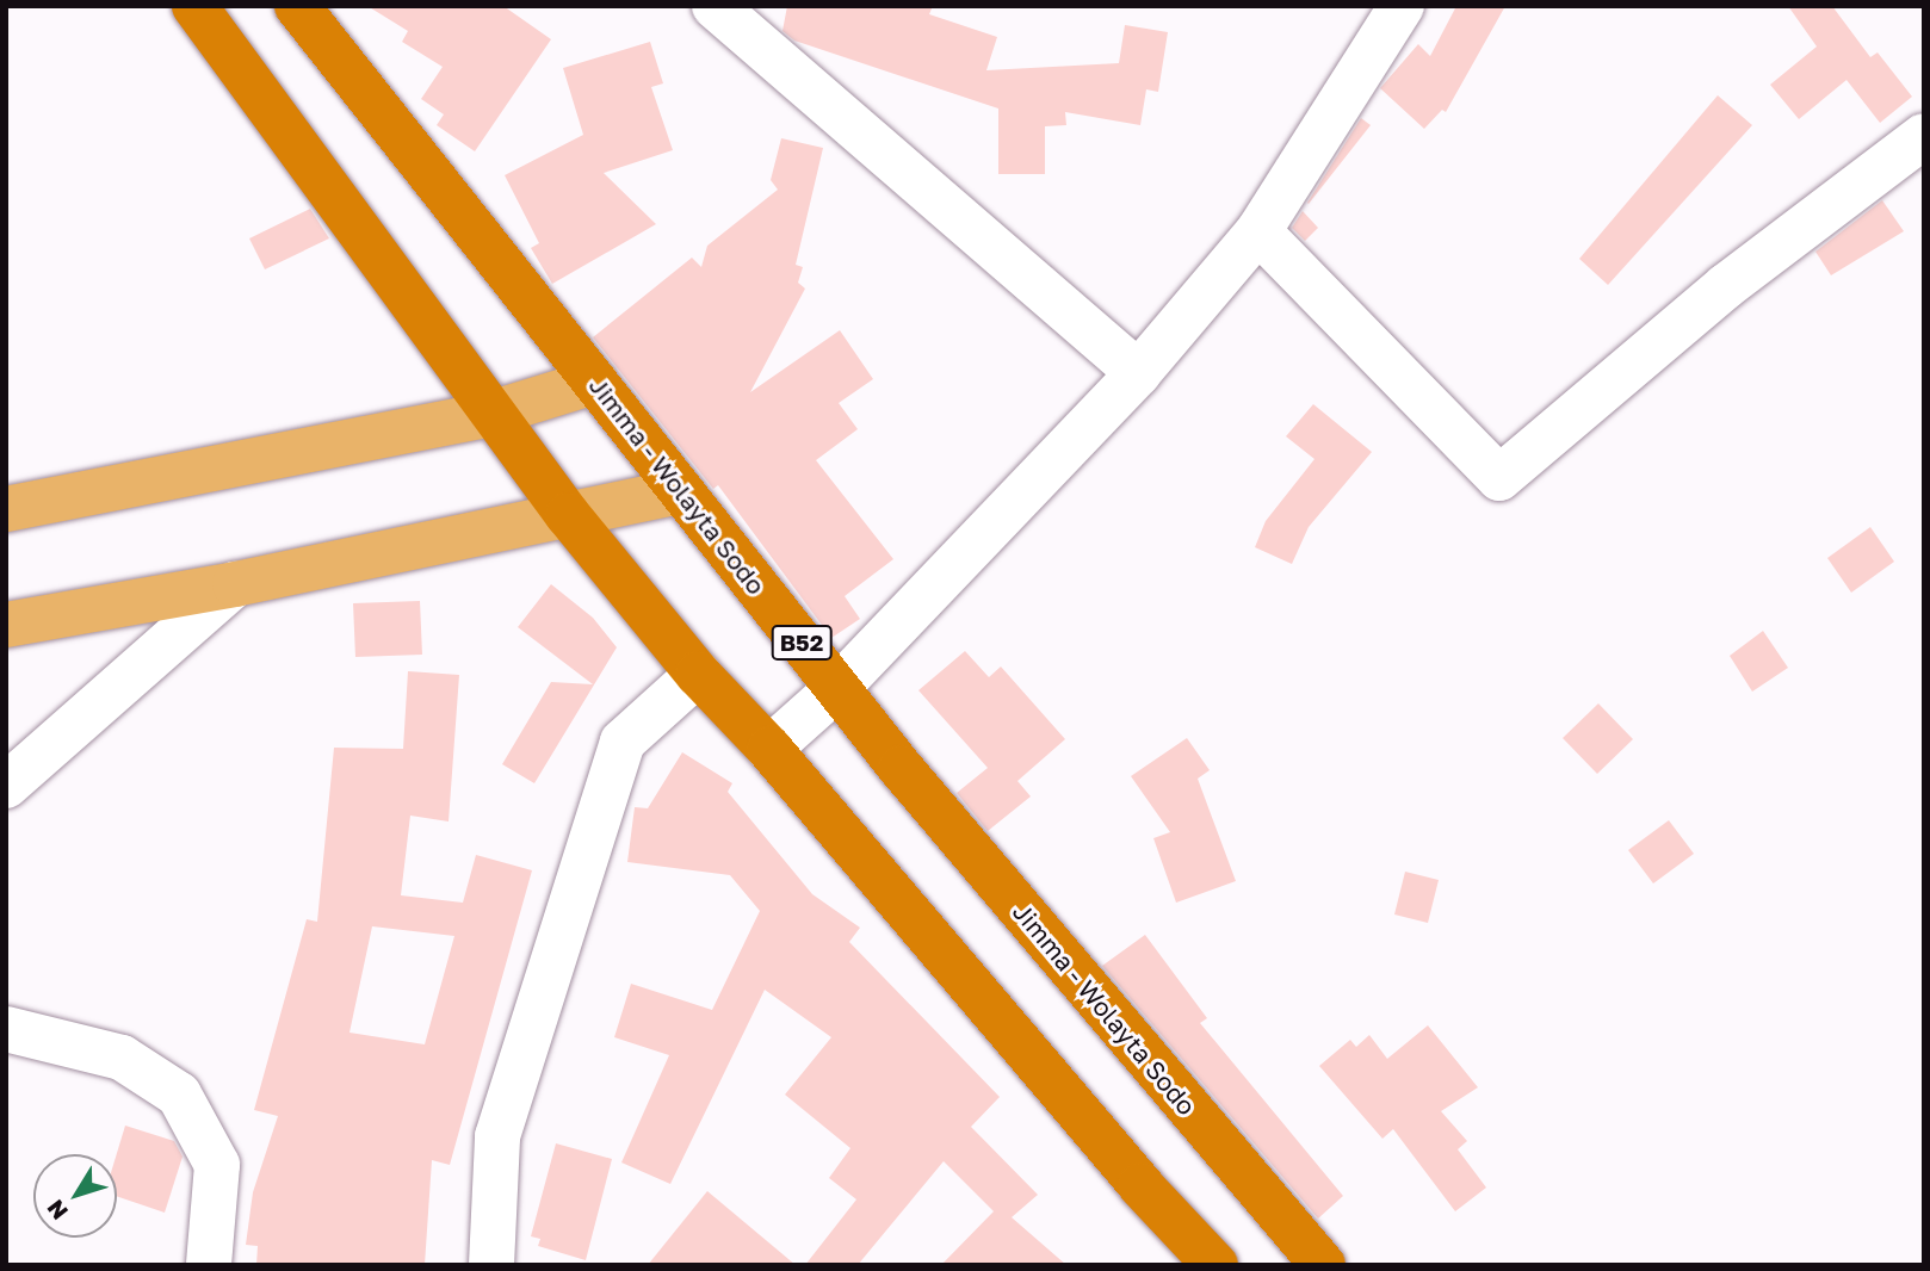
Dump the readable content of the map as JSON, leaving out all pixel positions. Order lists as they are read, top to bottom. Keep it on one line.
{"streets":{"highway":["Jimma - Wolayta Sodo","B52"]},"north":"bottom left"}
